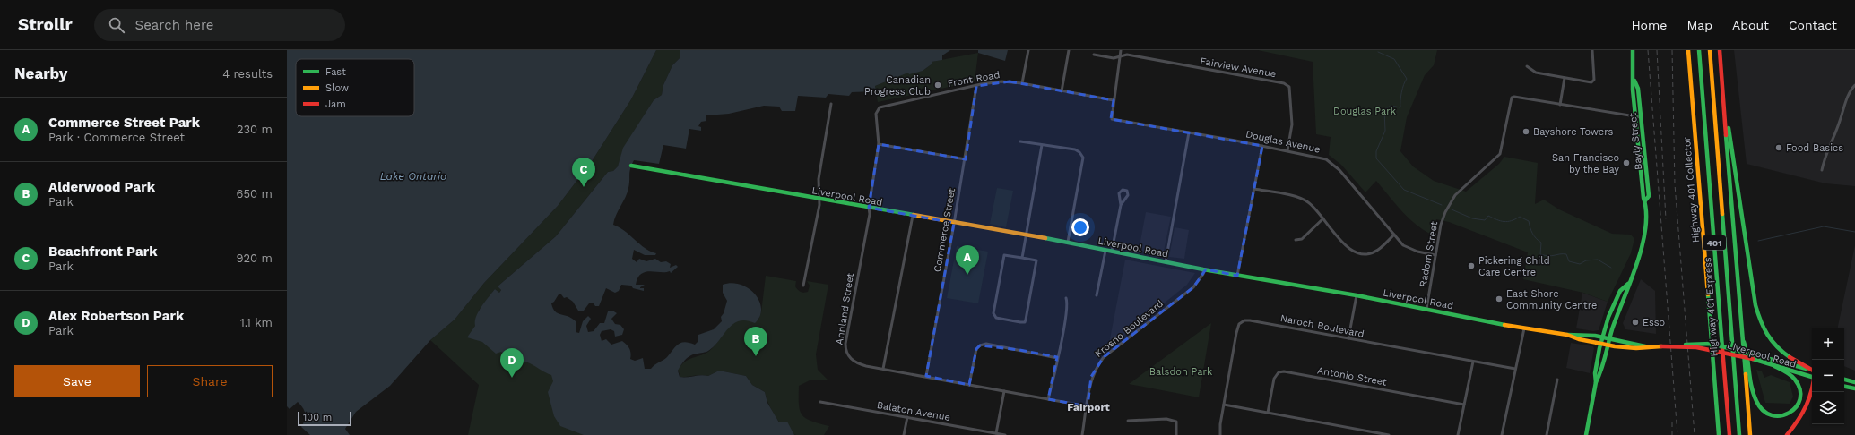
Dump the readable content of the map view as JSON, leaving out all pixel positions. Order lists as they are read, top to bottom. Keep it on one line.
{"streets":{"main road":["Bayly Street","Highway 401 Collector","Liverpool Road","401","Highway 401 Express"],"street":["Fairview Avenue","Front Road","Douglas Avenue","Commerce Street","Radom Street","Annland Street","Naroch Boulevard","Krosno Boulevard","Antonio Street","Balaton Avenue"]},"crossings":[["Fairview Avenue","Douglas Avenue"],["Front Road","Douglas Avenue"],["Front Road","Commerce Street"],["Front Road","Annland Street"],["Douglas Avenue","Radom Street"],["Bayly Street","Liverpool Road"],["Liverpool Road","Commerce Street"],["Liverpool Road","Radom Street"],["Liverpool Road","Annland Street"],["Liverpool Road","Krosno Boulevard"],["Commerce Street","Annland Street"],["Annland Street","Krosno Boulevard"]],"districts":["Fairport"],"water":["Lake Ontario"],"parks":["Douglas Park","Balsdon Park"],"places":["Canadian Progress Club","Bayshore Towers","Food Basics","San Francisco by the Bay","Pickering Child Care Centre","East Shore Community Centre","Esso"],"legend":["Fast","Slow","Jam"],"scale_bar":"100 m","page":{"header":"Strollr","search":"Search here","nav":["Home","Map","About","Contact"],"heading":["Nearby","4 results"],"list":[{"mark":"A","name":"Commerce Street Park","note":"Park · Commerce Street","value":"230 m"},{"mark":"B","name":"Alderwood Park","note":"Park","value":"650 m"},{"mark":"C","name":"Beachfront Park","note":"Park","value":"920 m"},{"mark":"D","name":"Alex Robertson Park","note":"Park","value":"1.1 km"}],"pins":["C","A","B","D"],"map_buttons":["+","−"],"buttons":["Save","Share"],"scale":"100 m"}}
